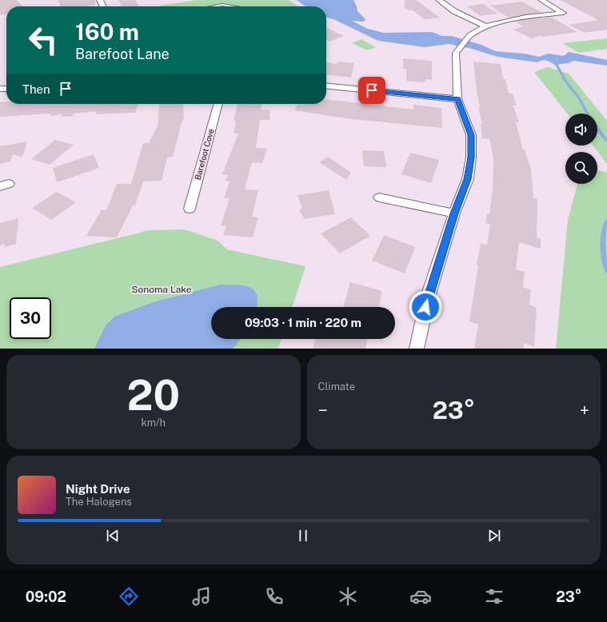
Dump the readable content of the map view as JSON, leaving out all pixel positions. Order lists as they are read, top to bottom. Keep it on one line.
{"streets":{"street":["Barefoot Cove"]},"parks":["Sonoma Lake"],"page":{"turn":["160 m","Barefoot Lane"],"then":"Then","limit":"30","trip":"09:03 · 1 min · 220 m","tile":[["20","km/h"],"Climate"],"heat":["−","23°","+"],"song":["Night Drive","The Halogens"],"tabs":["09:02","23°"]}}
